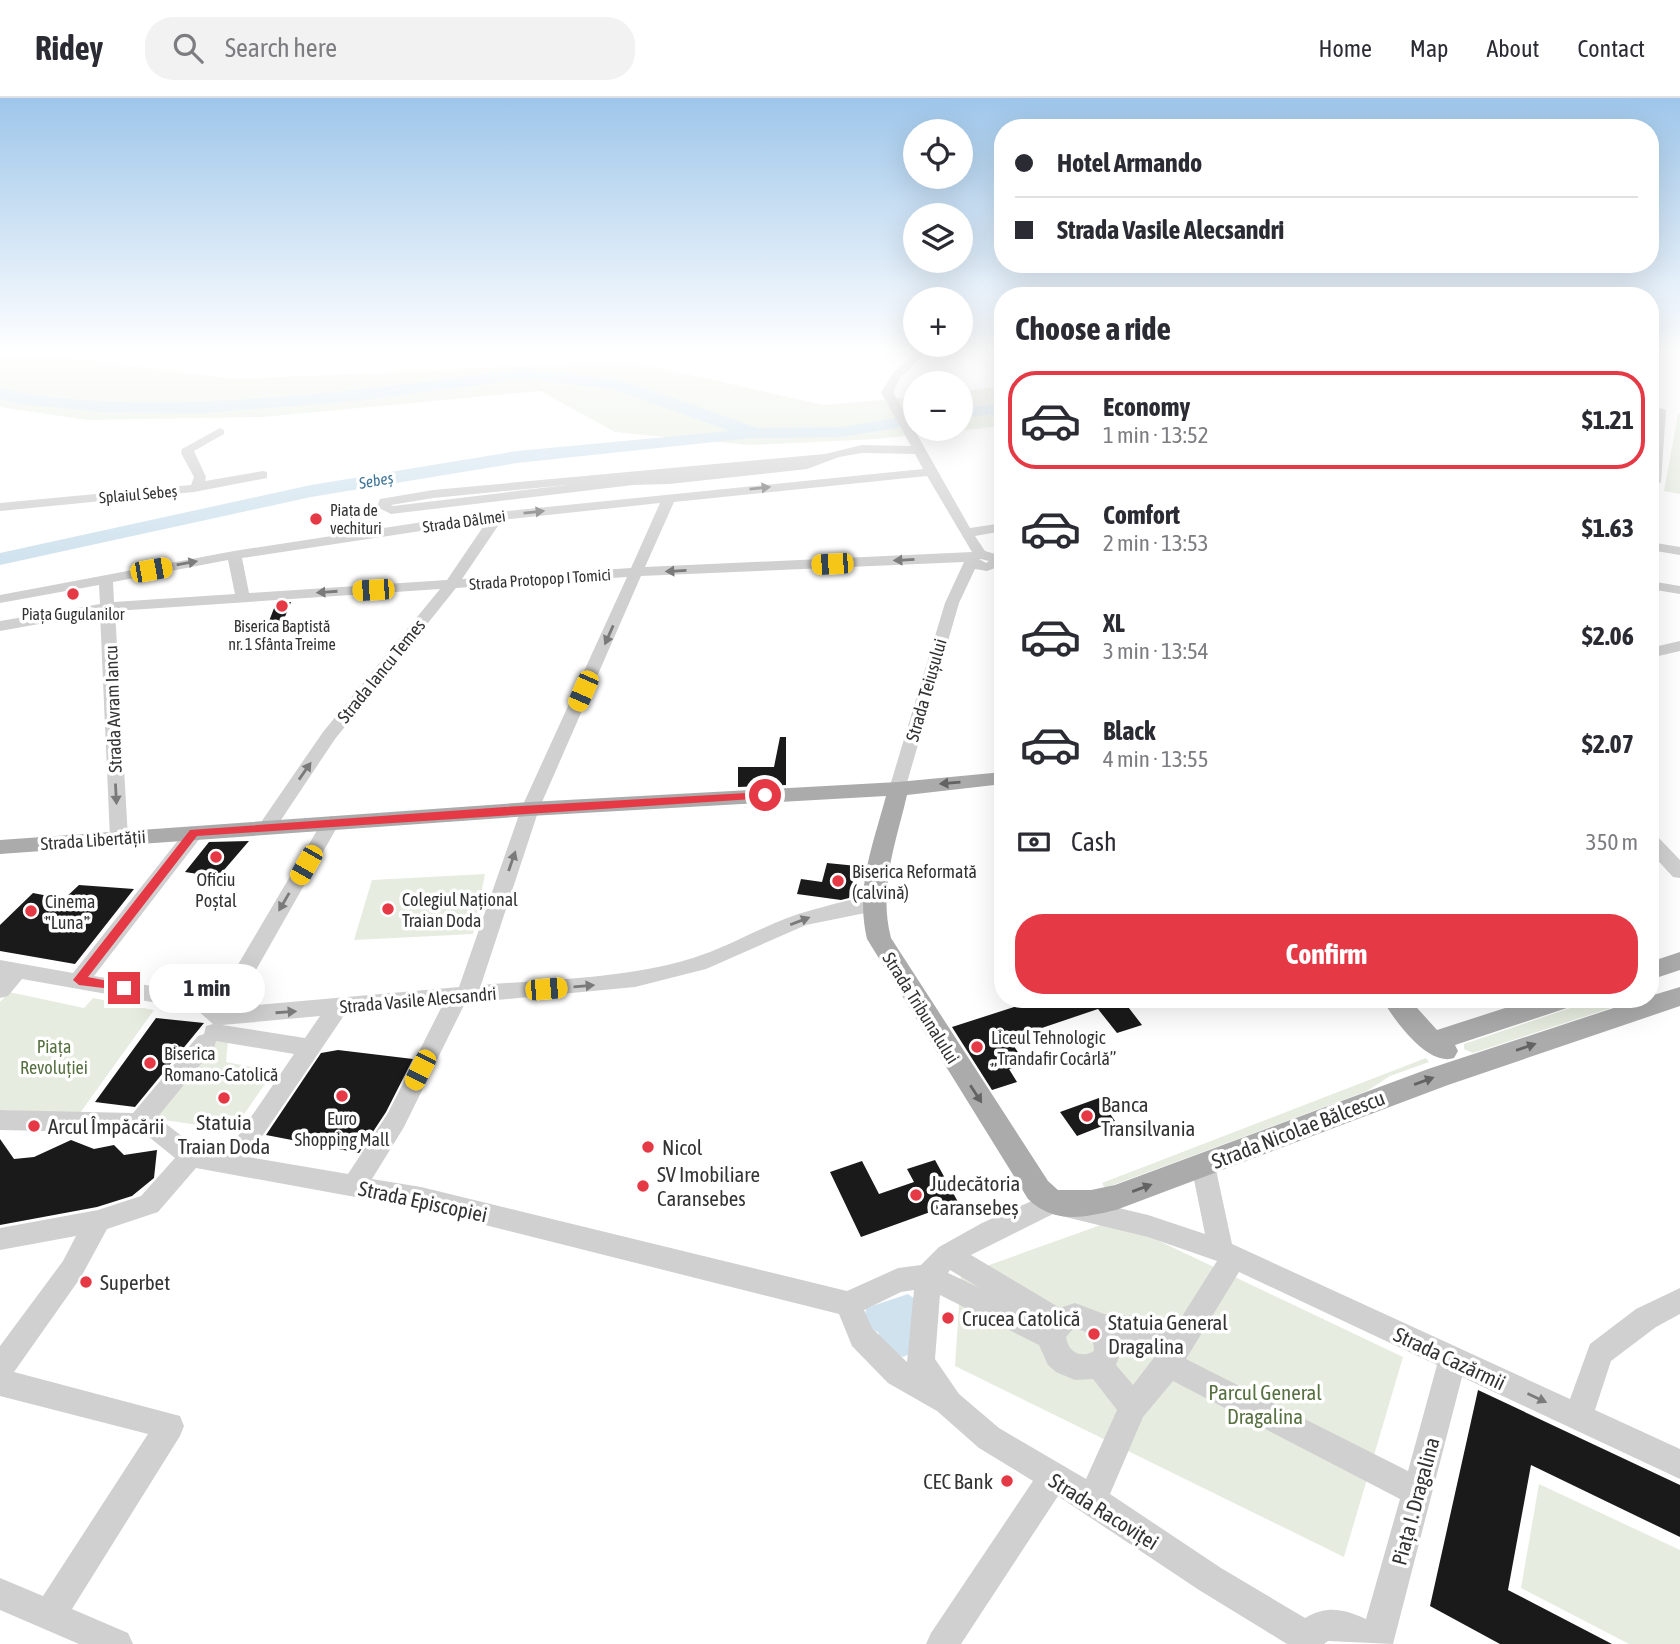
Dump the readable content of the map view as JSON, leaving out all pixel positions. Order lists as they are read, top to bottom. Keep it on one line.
{"streets":{"main road":["Strada Libertății","Strada Tribunalului","Strada Nicolae Bălcescu"],"street":["Splaiul Sebeș","Strada Dâlmei","Strada Protopop I Tomici","Strada Iancu Temes","Strada Teiușului","Strada Avram Iancu","Strada Vasile Alecsandri","Strada Episcopiei","Strada Cazărmii","Piața I. Dragalina","Strada Racoviței"]},"crossings":[["Strada Dâlmei","Strada Iancu Temes"],["Strada Dâlmei","Strada Avram Iancu"],["Strada Protopop I Tomici","Strada Iancu Temes"],["Strada Protopop I Tomici","Strada Teiușului"],["Strada Protopop I Tomici","Strada Avram Iancu"],["Strada Iancu Temes","Strada Libertății"],["Strada Teiușului","Strada Libertății"],["Strada Teiușului","Strada Tribunalului"],["Strada Avram Iancu","Strada Libertății"],["Strada Libertății","Strada Tribunalului"],["Strada Vasile Alecsandri","Strada Tribunalului"],["Strada Tribunalului","Strada Nicolae Bălcescu"],["Strada Tribunalului","Strada Cazărmii"],["Strada Nicolae Bălcescu","Strada Cazărmii"],["Strada Nicolae Bălcescu","Strada Racoviței"],["Strada Cazărmii","Piața I. Dragalina"],["Piața I. Dragalina","Strada Racoviței"]],"one_way":["Strada Dâlmei","Strada Protopop I Tomici","Strada Iancu Temes","Strada Avram Iancu","Strada Vasile Alecsandri","Strada Tribunalului","Strada Nicolae Bălcescu"],"water":["Sebeș"],"parks":["Piața Revoluției","Parcul General Dragalina"],"places":["Piața de vechituri","Piața Gugulanilor","Biserica Baptistă nr. 1 Sfânta Treime","Oficiu Poștal","Biserica Reformată (calvină)","Colegiul Național Traian Doda","Cinema \"Luna\"","Liceul Tehnologic „Trandafir Cocârlă”","Biserica Romano-Catolică","Euro Shopping Mall","Statuia Traian Doda","Banca Transilvania","Arcul Împăcării","Nicol","SV Imobiliare Caransebes","Judecătoria Caransebeș","Superbet","Crucea Catolică","Statuia General Dragalina","CEC Bank"],"page":{"header":"Ridey","search":"Search here","nav":["Home","Map","About","Contact"],"map_buttons":["+","−"],"banner":["Hotel Armando","Strada Vasile Alecsandri"],"heading":"Choose a ride","list":[{"name":"Economy","note":"1 min · 13:52","value":"$1.21"},{"name":"Comfort","note":"2 min · 13:53","value":"$1.63"},{"name":"XL","note":"3 min · 13:54","value":"$2.06"},{"name":"Black","note":"4 min · 13:55","value":"$2.07"}],"pay":["Cash","350 m"],"buttons":"Confirm","bubble":"1 min"}}
